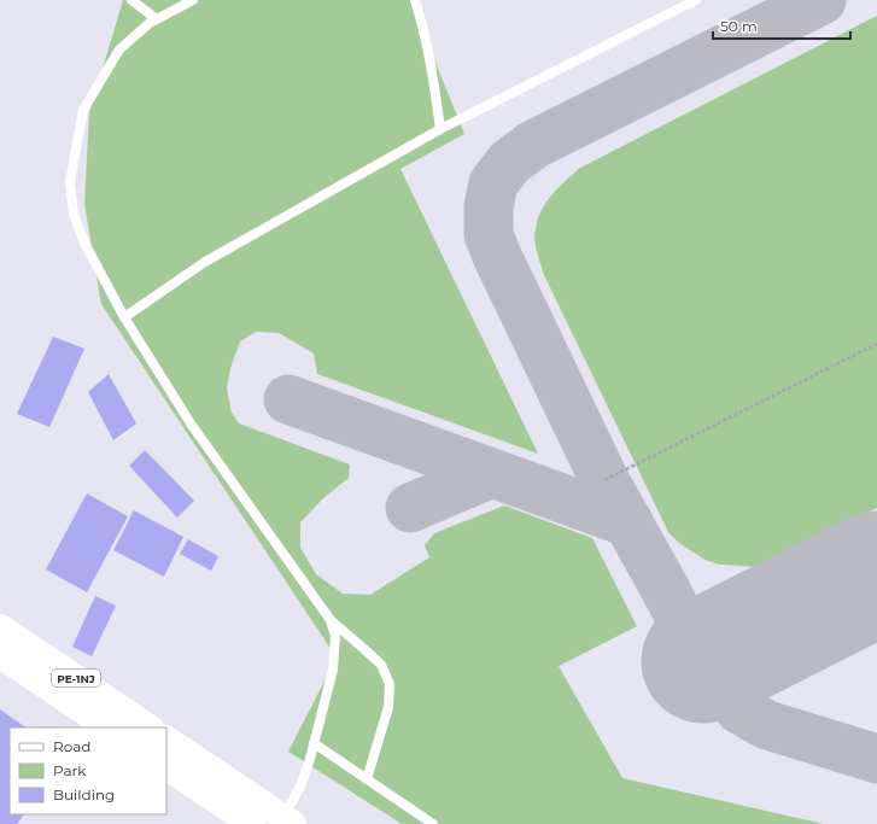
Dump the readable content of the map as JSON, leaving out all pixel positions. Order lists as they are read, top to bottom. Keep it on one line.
{"streets":{"main road":["PE-1NJ"]},"legend":["Road","Park","Building"],"scale_bar":"50 m"}
